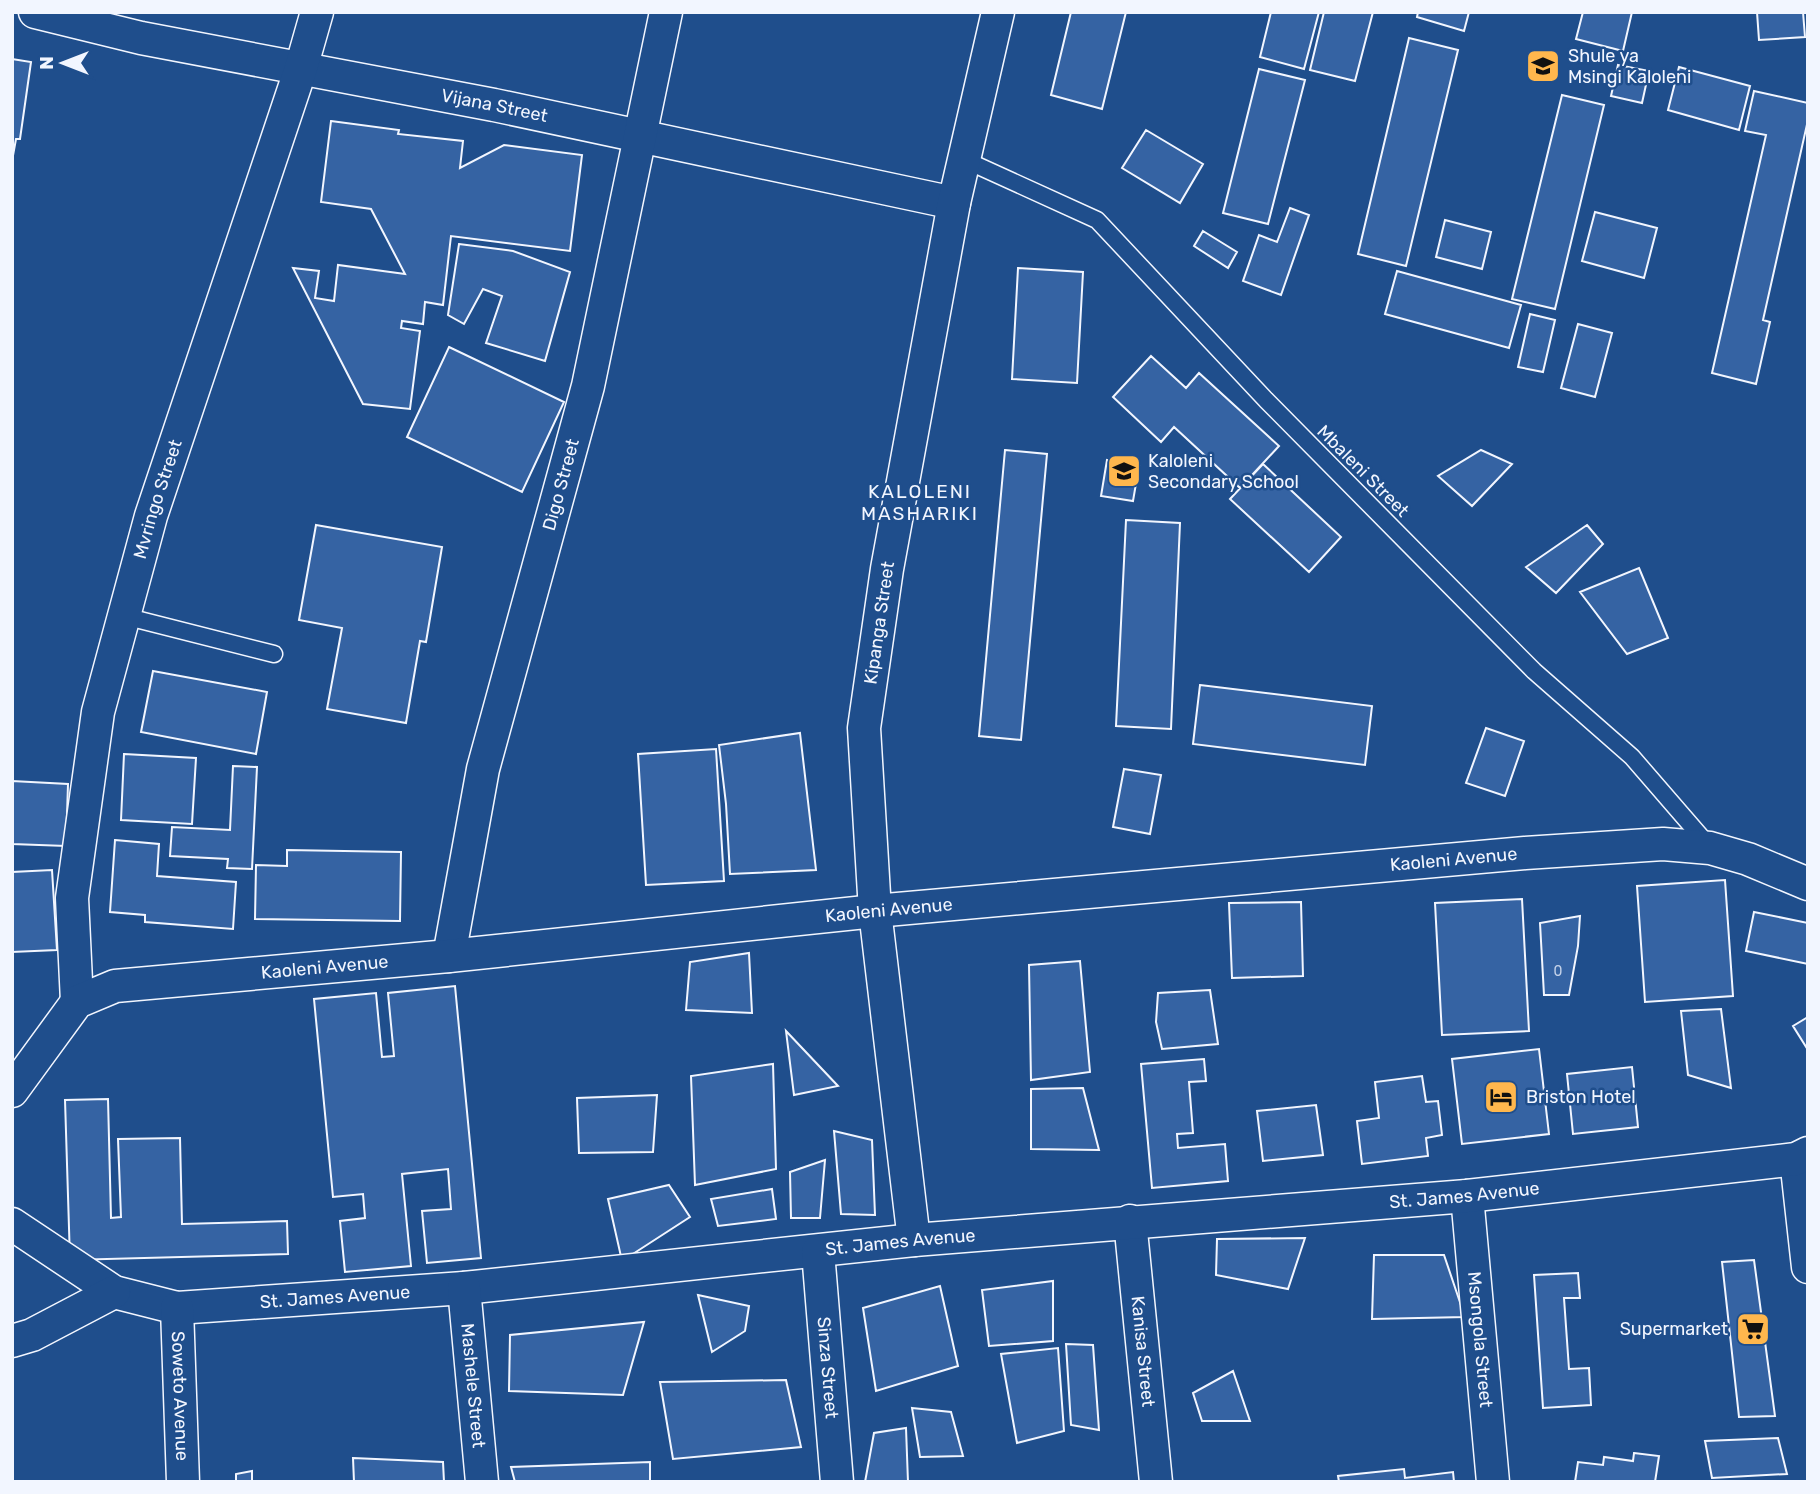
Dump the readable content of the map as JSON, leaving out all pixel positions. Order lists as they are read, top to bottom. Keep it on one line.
{"streets":{"street":["Vijana Street","Digo Street","Mvringo Street","Kipanga Street","Kaoleni Avenue","St. James Avenue","Msongola Street","Kanisa Street","Sinza Street","Mashele Street","Soweto Avenue"],"lane":["Mbaleni Street"]},"crossings":[["Vijana Street","Digo Street"],["Vijana Street","Mvringo Street"],["Vijana Street","Kipanga Street"],["Mbaleni Street","Kipanga Street"],["Mbaleni Street","Kaoleni Avenue"],["Digo Street","Kaoleni Avenue"],["Mvringo Street","Kaoleni Avenue"],["Kipanga Street","Kaoleni Avenue"],["Kipanga Street","St. James Avenue"],["St. James Avenue","Msongola Street"],["St. James Avenue","Kanisa Street"],["St. James Avenue","Sinza Street"],["St. James Avenue","Mashele Street"],["St. James Avenue","Soweto Avenue"]],"districts":["KALOLENI MASHARIKI"],"places":{"school or university":["Shule ya Msingi Kaloleni","Kaloleni Secondary School"],"hotel":["Briston Hotel"],"supermarket":["Supermarket"]},"house_numbers":["0"],"north":"left"}
